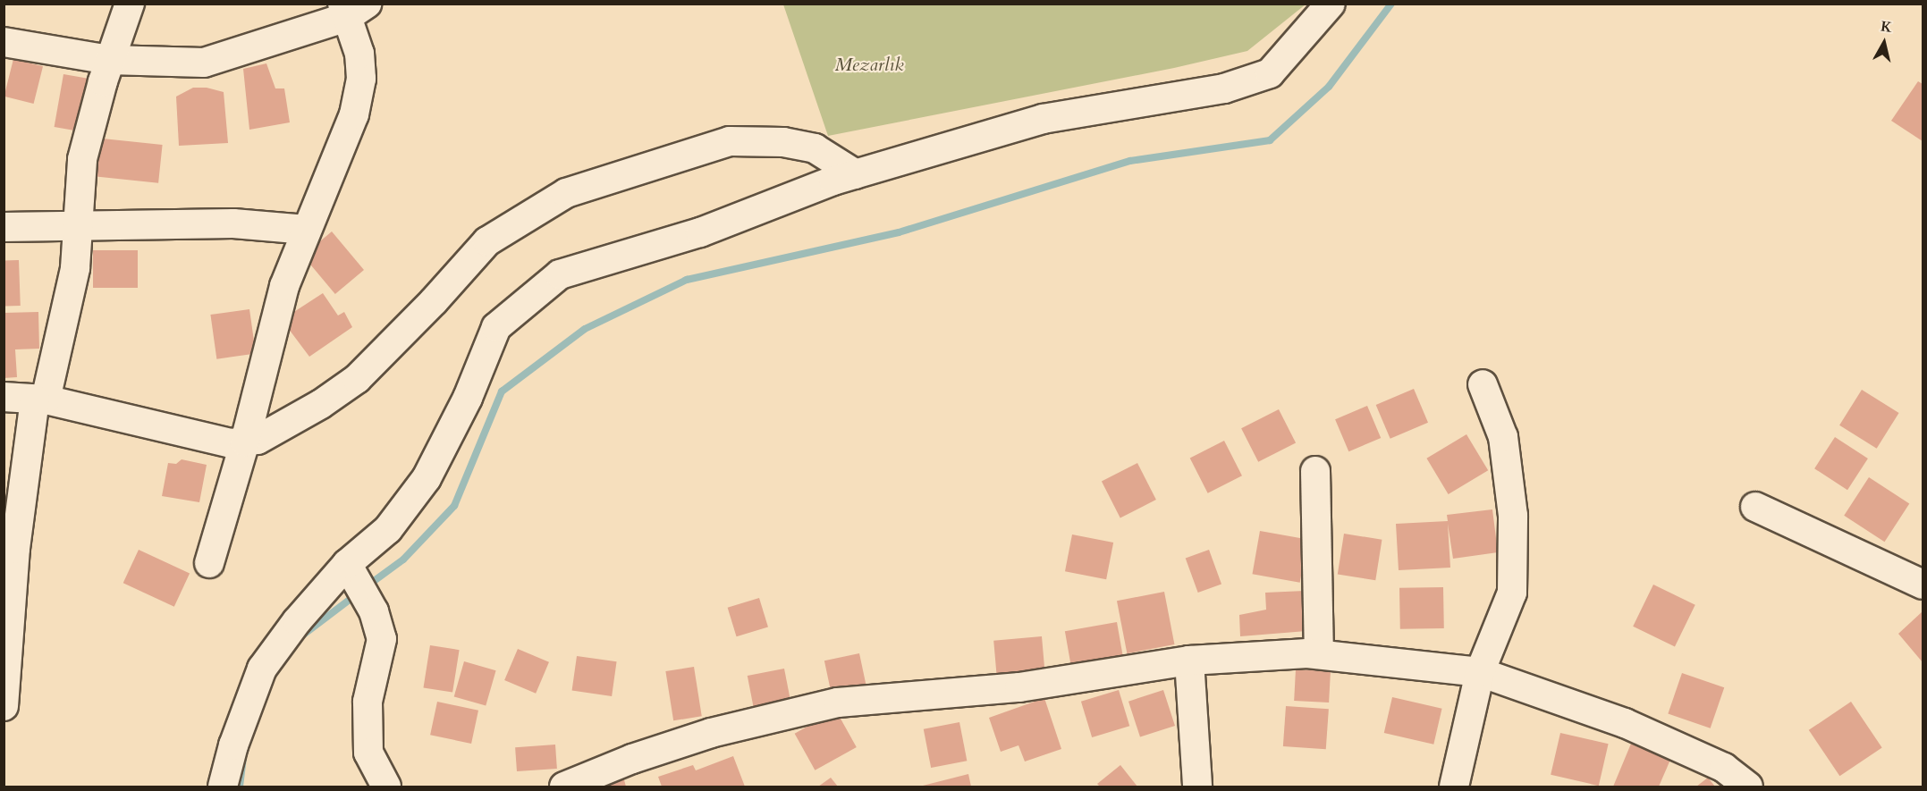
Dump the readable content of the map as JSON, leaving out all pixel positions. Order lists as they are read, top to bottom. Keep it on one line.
{"parks":["Mezarlık"],"north":"top"}
